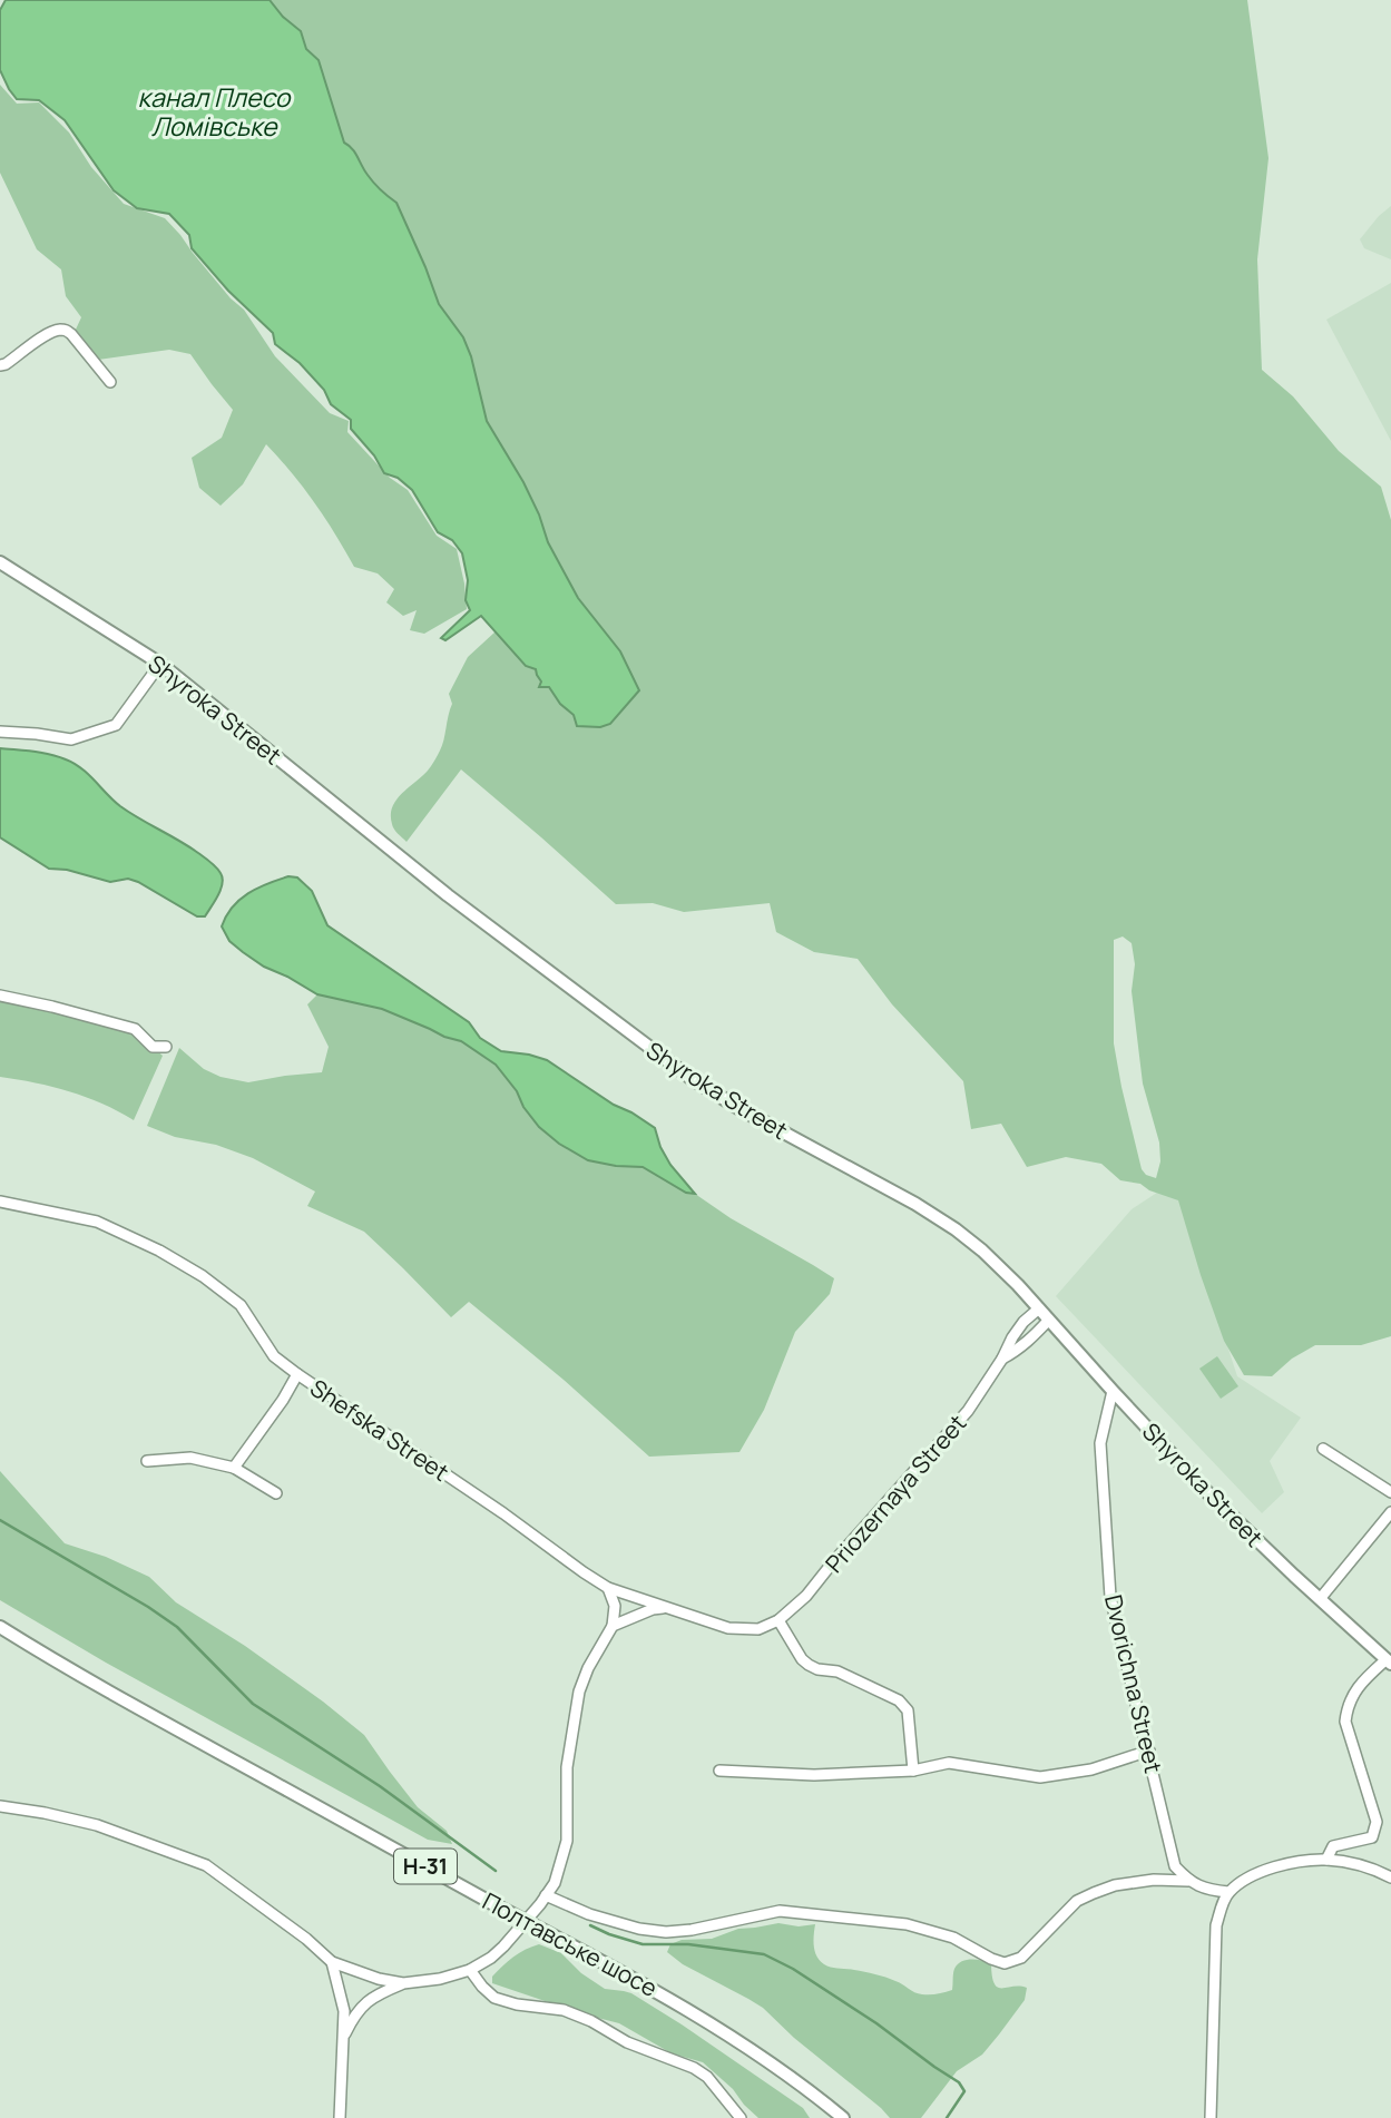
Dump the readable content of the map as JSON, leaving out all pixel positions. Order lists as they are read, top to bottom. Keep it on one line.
{"streets":{"main road":["Shyroka Street","Н-31","Полтавське шосе"],"street":["Shefska Street","Priozernaya Street","Dvorichna Street"]},"crossings":[["Shyroka Street","Priozernaya Street"],["Shyroka Street","Dvorichna Street"],["Shefska Street","Priozernaya Street"]],"water":["канал Плесо Ломівське"]}
